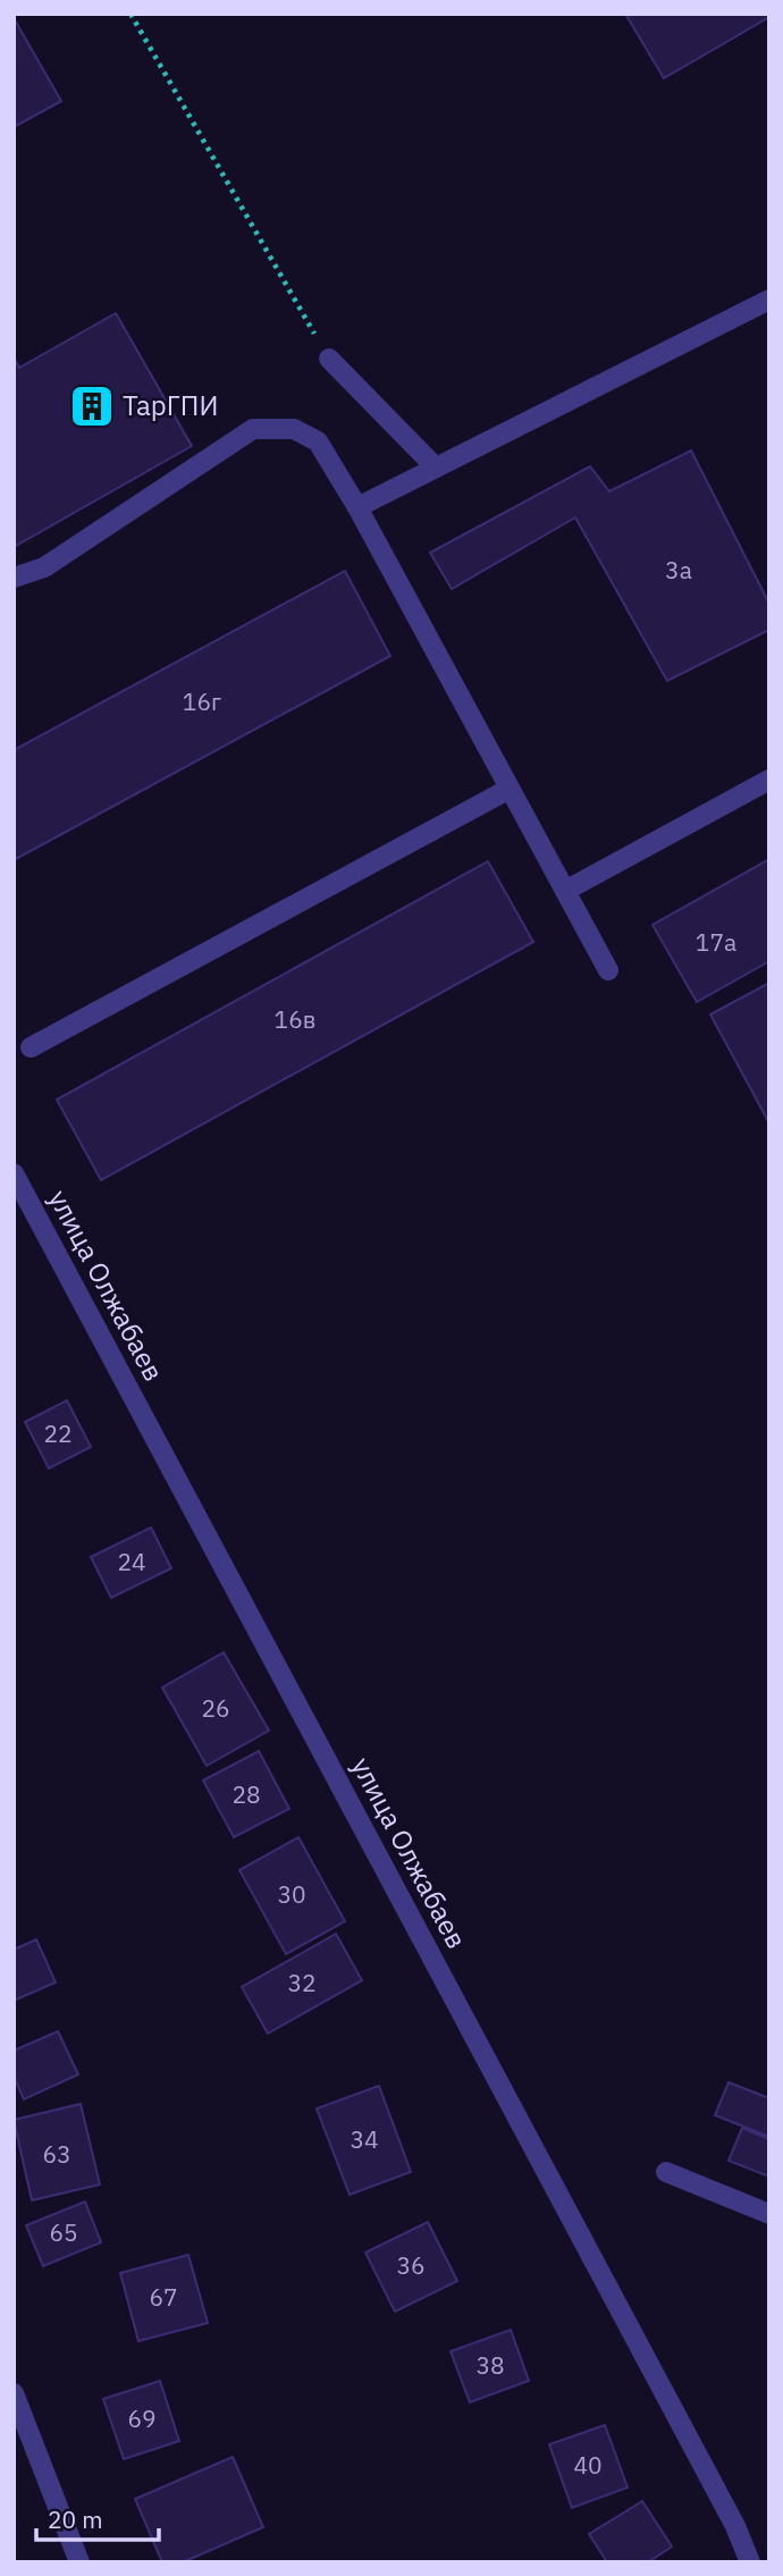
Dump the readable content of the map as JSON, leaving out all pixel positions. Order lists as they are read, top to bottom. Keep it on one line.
{"streets":{"street":["улица Олжабаев"]},"places":{"building":["ТарГПИ"]},"house_numbers":["3а","16г","17а","16в","22","24","26","28","30","32","34","63","65","36","67","38","69","40"],"scale_bar":"20 m"}
